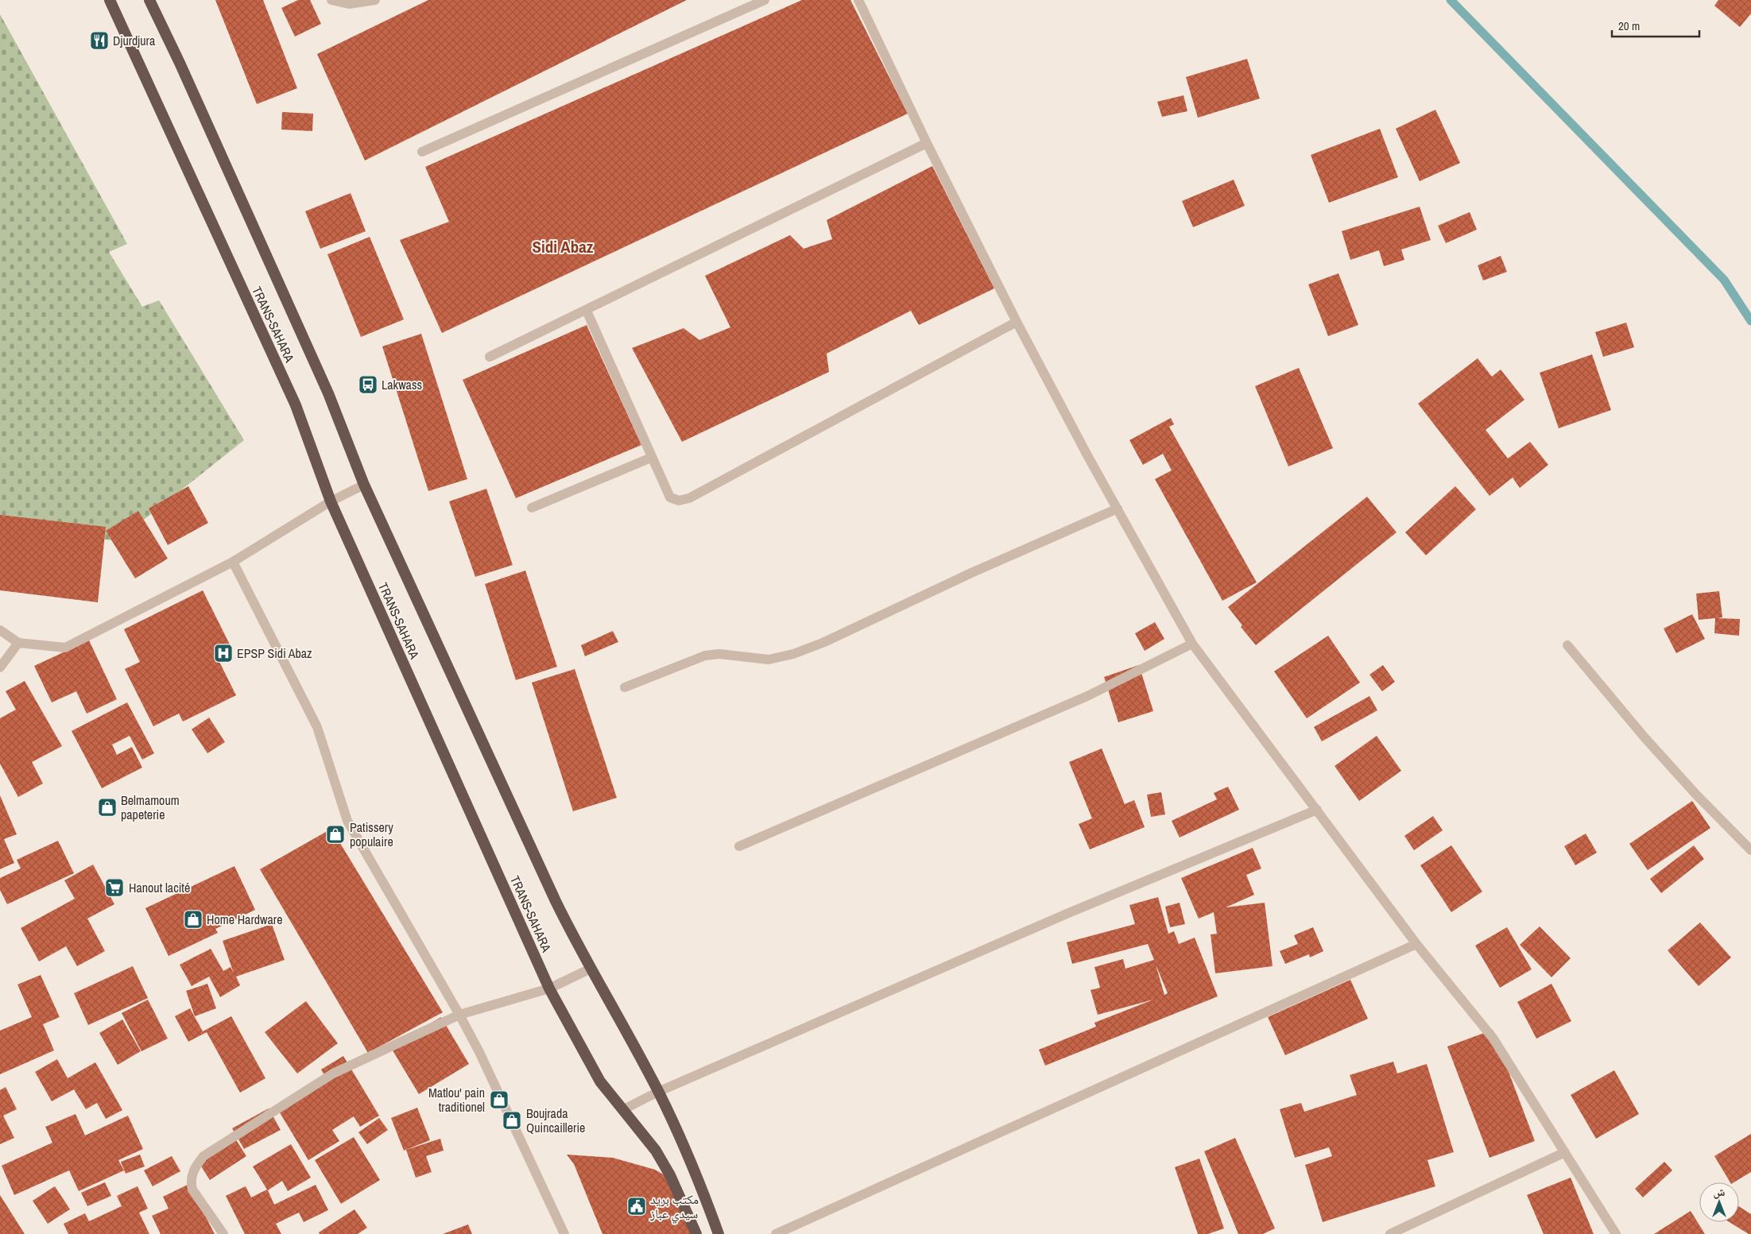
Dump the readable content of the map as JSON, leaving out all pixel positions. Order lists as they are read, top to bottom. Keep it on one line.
{"streets":{"highway":["TRANS-SAHARA"]},"districts":["Sidi Abaz"],"places":{"restaurant":["Djurdjura"],"bus stop":["Lakwass"],"hospital":["EPSP Sidi Abaz"],"shop":["Belmamoum papeterie","Patissery populaire","Home Hardware","Matlou' pain traditionel","Boujrada Quincaillerie"],"supermarket":["Hanout lacité"],"public building":["مكتب بريد سيدي عباز"]},"scale_bar":"20 m","north":"top"}
